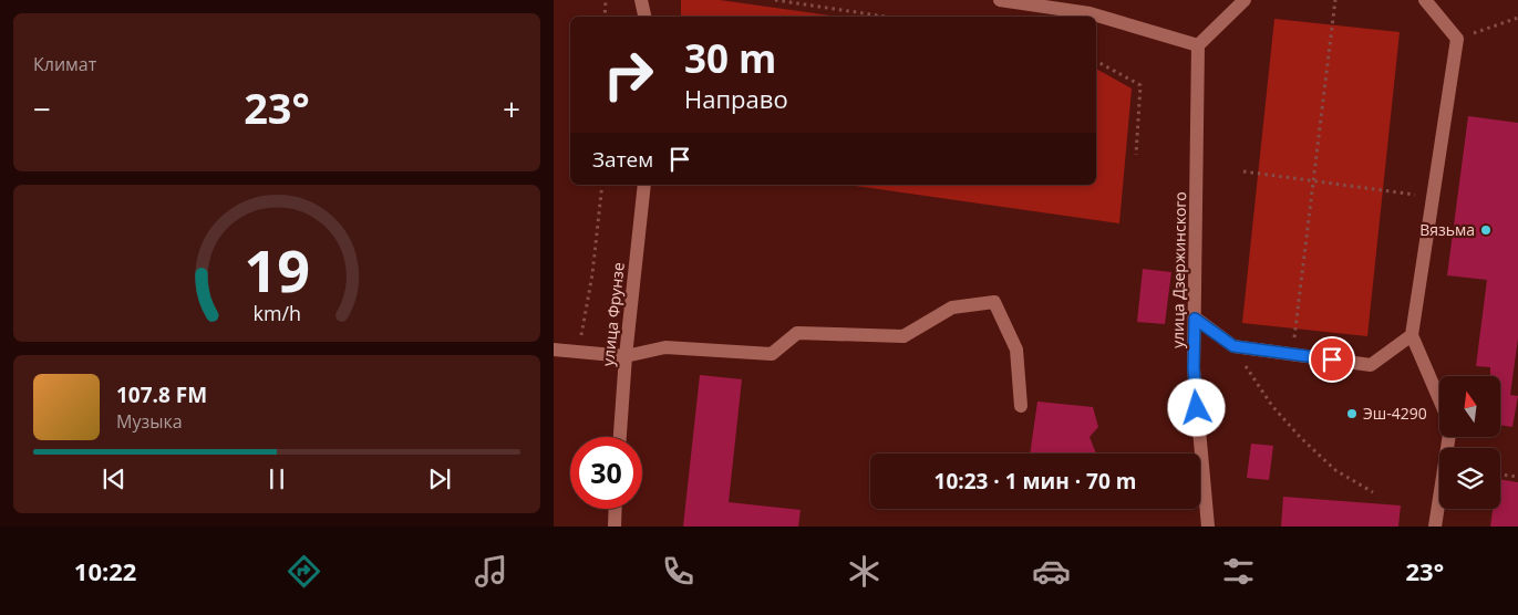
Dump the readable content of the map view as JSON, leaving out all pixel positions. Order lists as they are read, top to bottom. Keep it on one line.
{"streets":{"street":["улица Дзержинского","улица Фрунзе"]},"places":["Вязьма","Эш-4290"],"north":"top","page":{"tile":"Климат","turn":["30 m","Направо"],"heat":["−","23°","+"],"then":"Затем","song":["107.8 FM","Музыка"],"limit":"30","trip":"10:23 · 1 мин · 70 m","tabs":["10:22","23°"],"gauge":["19","km/h"]}}
